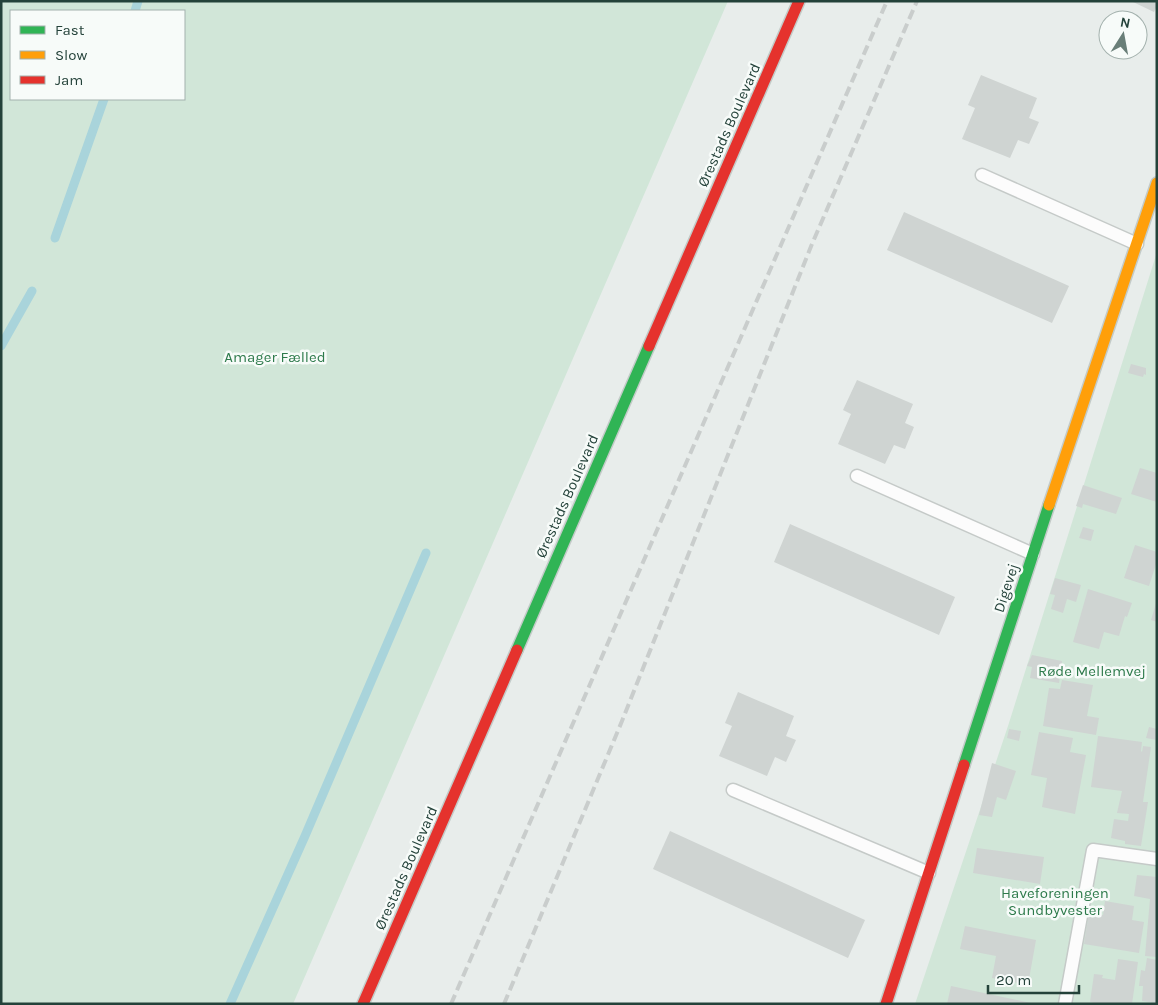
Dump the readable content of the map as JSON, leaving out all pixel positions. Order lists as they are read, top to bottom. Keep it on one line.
{"streets":{"street":["Ørestads Boulevard","Digevej"]},"parks":["Amager Fælled","Røde Mellemvej","Haveforeningen Sundbyvester"],"legend":["Fast","Slow","Jam"],"scale_bar":"20 m","north":"top"}
